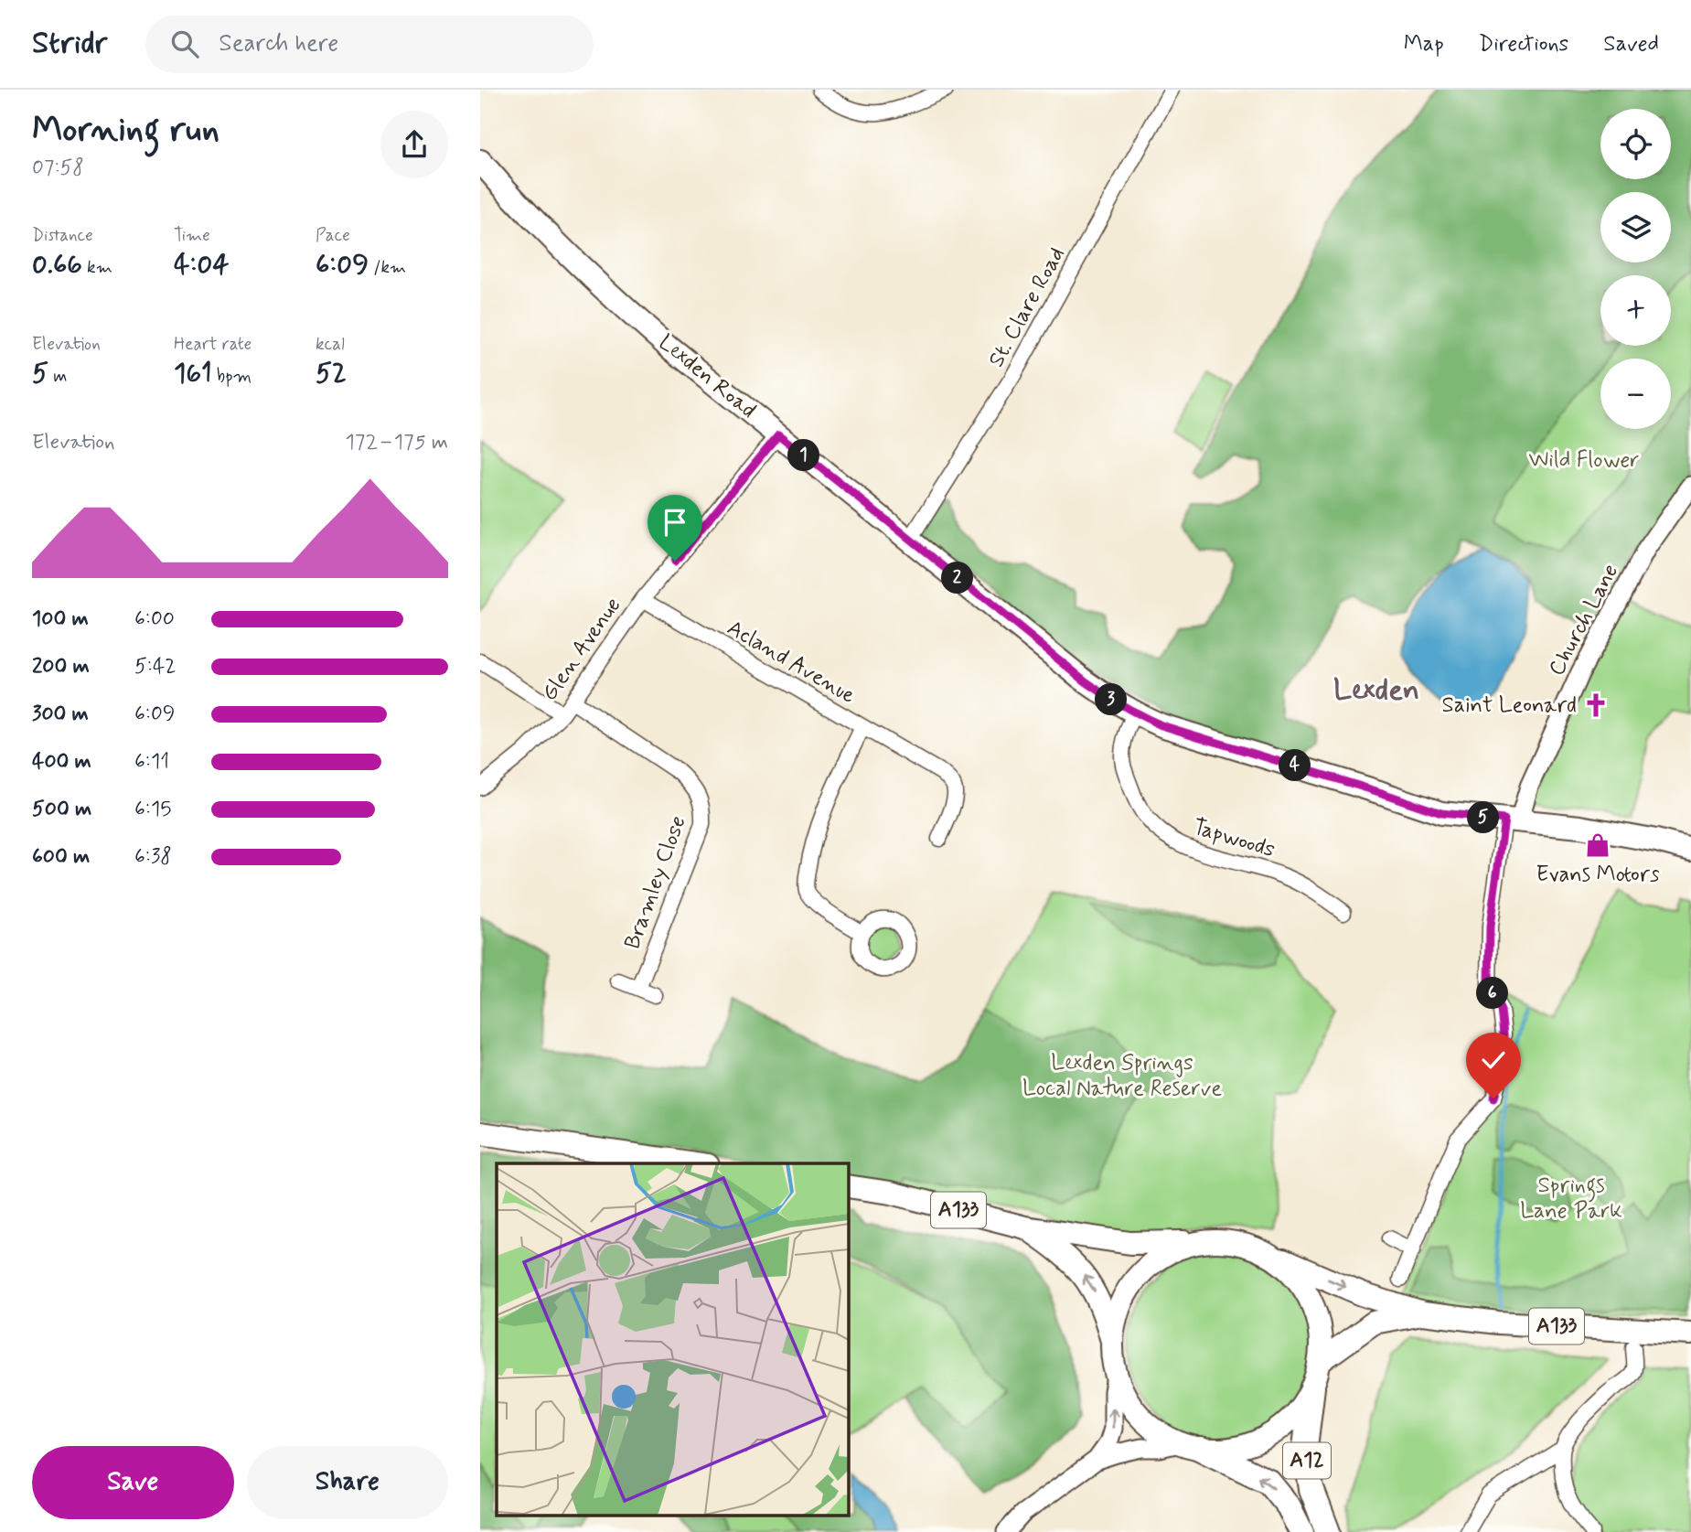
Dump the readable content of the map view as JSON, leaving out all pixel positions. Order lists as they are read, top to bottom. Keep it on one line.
{"streets":{"highway":["A12"],"main road":["Lexden Road","A133"],"street":["St. Clare Road","Church Lane","Glen Avenue","Acland Avenue","Tapwoods","Bramley Close"]},"crossings":[["St. Clare Road","Lexden Road"],["Lexden Road","Church Lane"],["Lexden Road","Glen Avenue"],["Lexden Road","Tapwoods"],["Glen Avenue","Acland Avenue"],["Glen Avenue","Bramley Close"],["A133","A12"]],"districts":["Lexden"],"parks":["Wild Flower","Lexden Springs Local Nature Reserve","Springs Lane Park"],"places":{"church":["Saint Leonard"],"shop":["Evans Motors"]},"page":{"header":"Stridr","search":"Search here","nav":["Map","Directions","Saved"],"heading":["Morning run","07:58"],"map_buttons":["+","−"],"stats":[["Distance","0.66 km"],["Time","4:04"],["Pace","6:09 /km"],["Elevation","5 m"],["Heart rate","161 bpm"],["kcal","52"]],"chart":["Elevation","172–175 m"],"pins":["1","2","3","4","5","6"],"list":[{"name":"100 m","note":"6:00"},{"name":"200 m","note":"5:42"},{"name":"300 m","note":"6:09"},{"name":"400 m","note":"6:11"},{"name":"500 m","note":"6:15"},{"name":"600 m","note":"6:38"}],"buttons":["Save","Share"]}}
